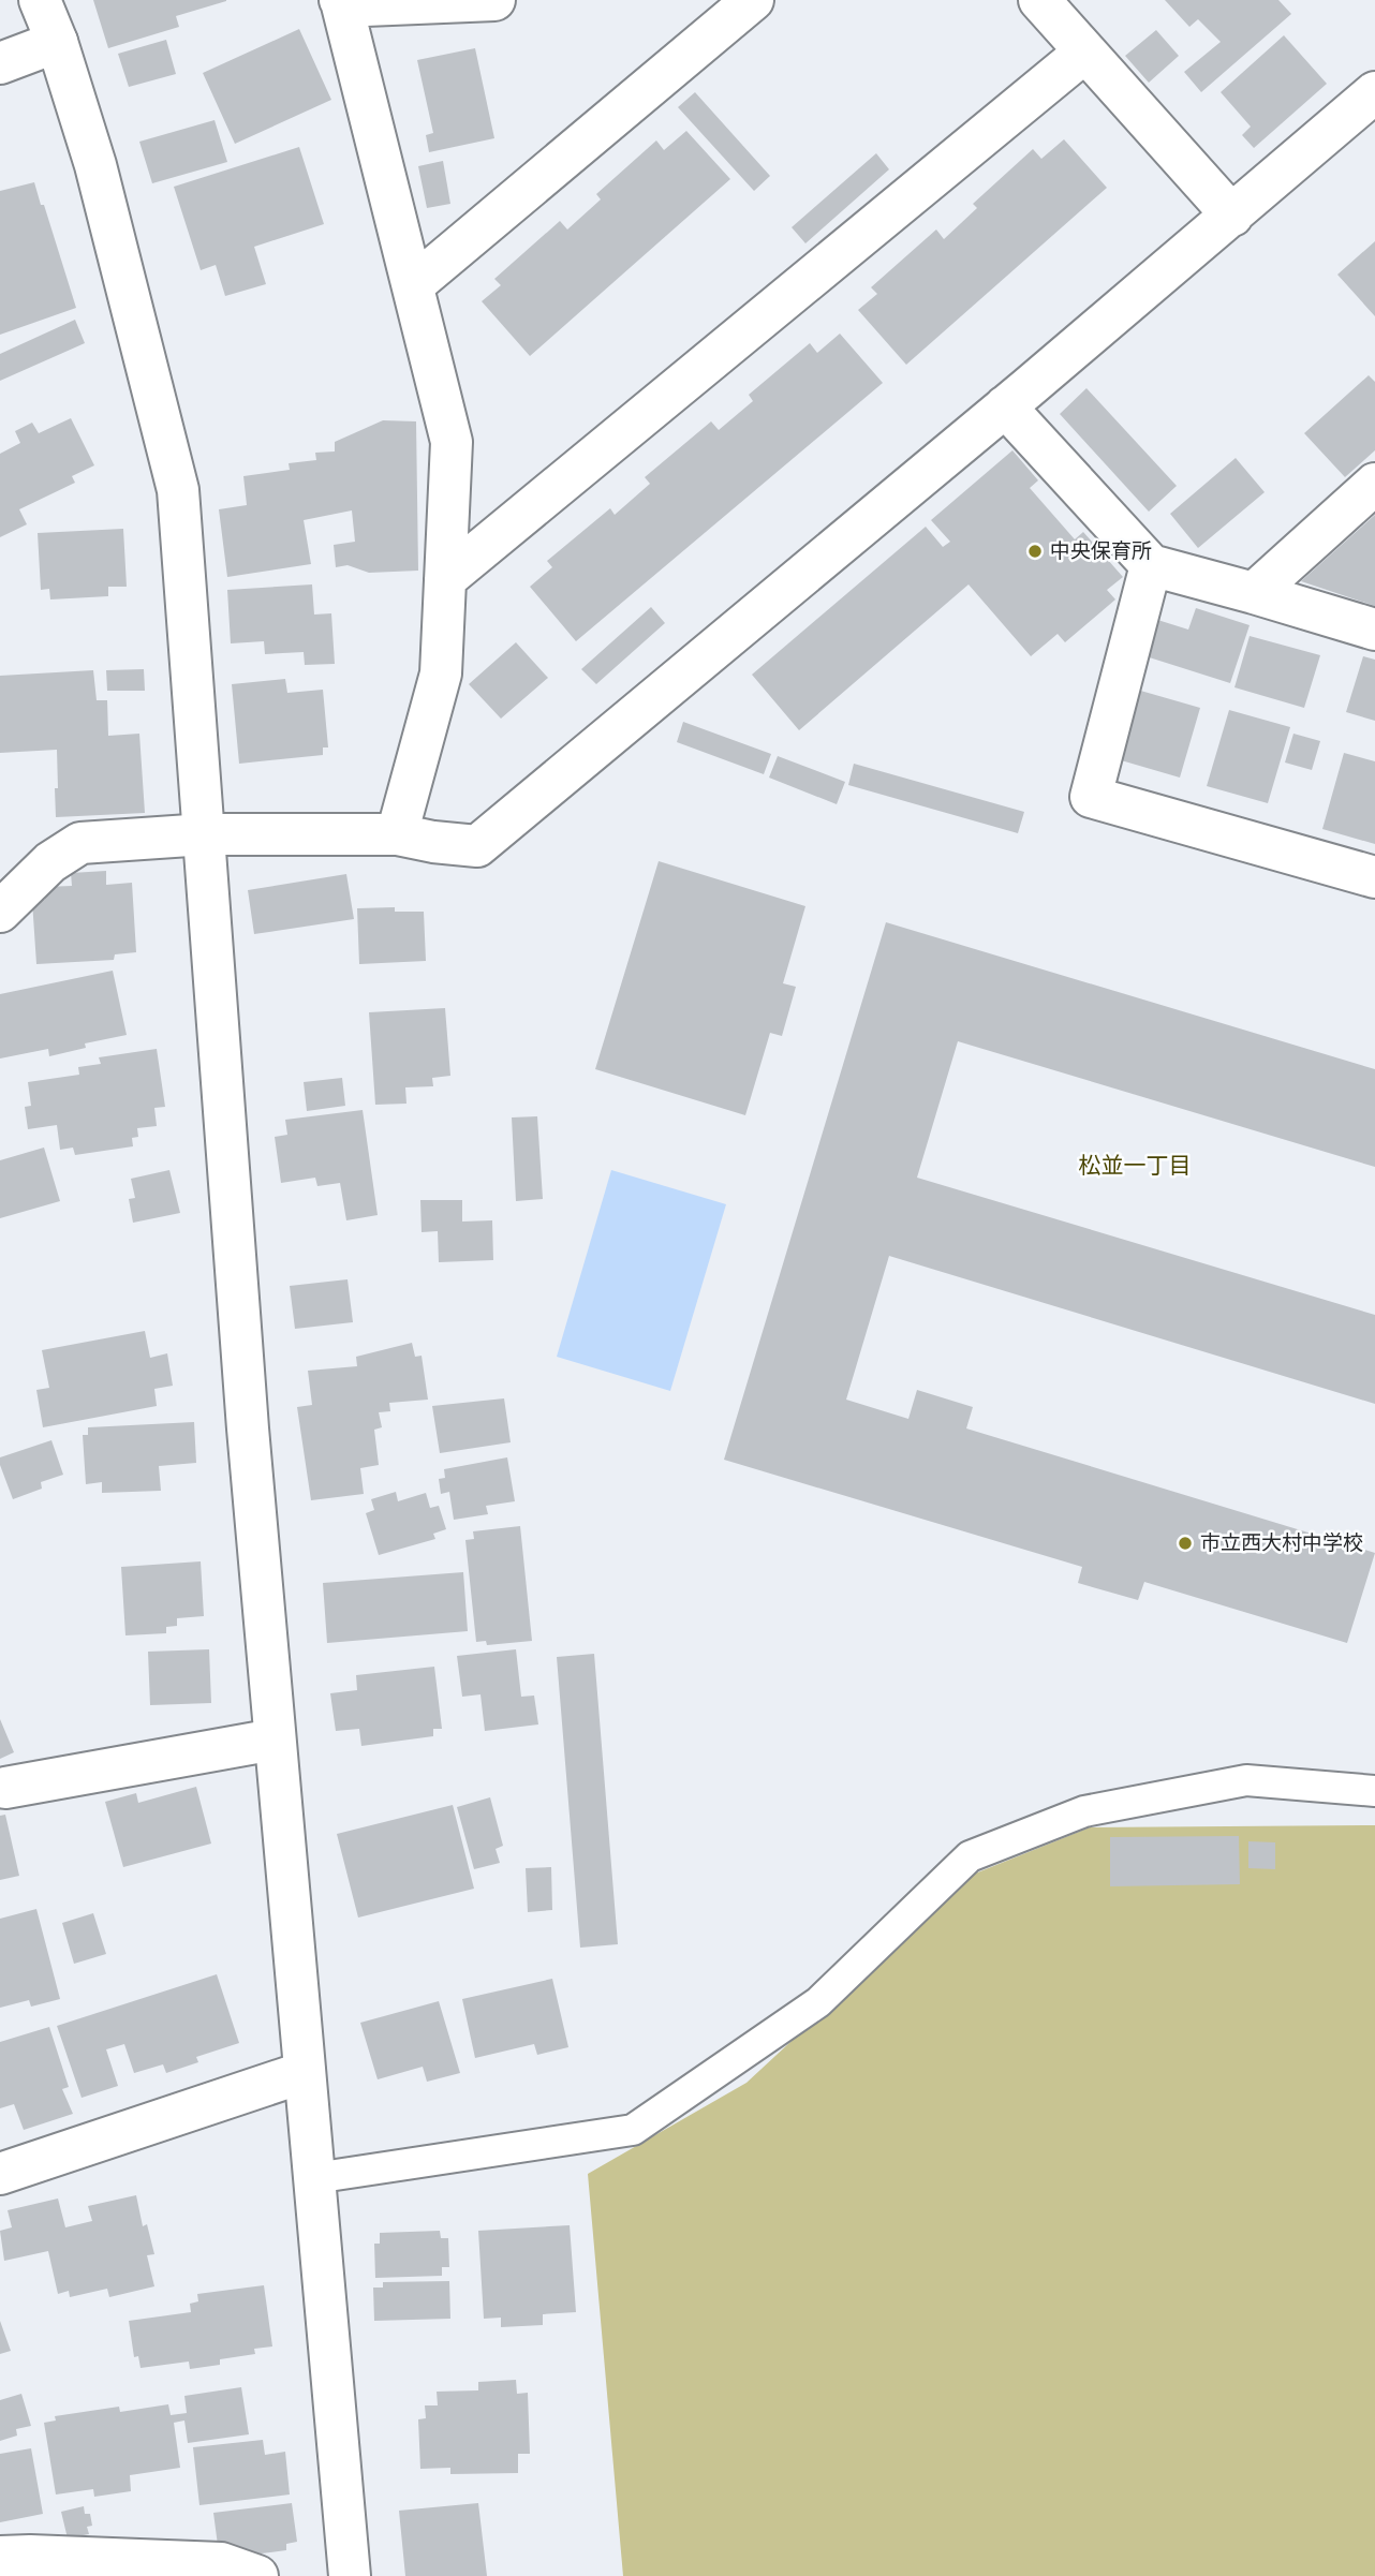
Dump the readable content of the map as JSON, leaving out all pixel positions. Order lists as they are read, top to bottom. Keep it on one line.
{"districts":["松並一丁目"],"places":["中央保育所","市立西大村中学校"]}
